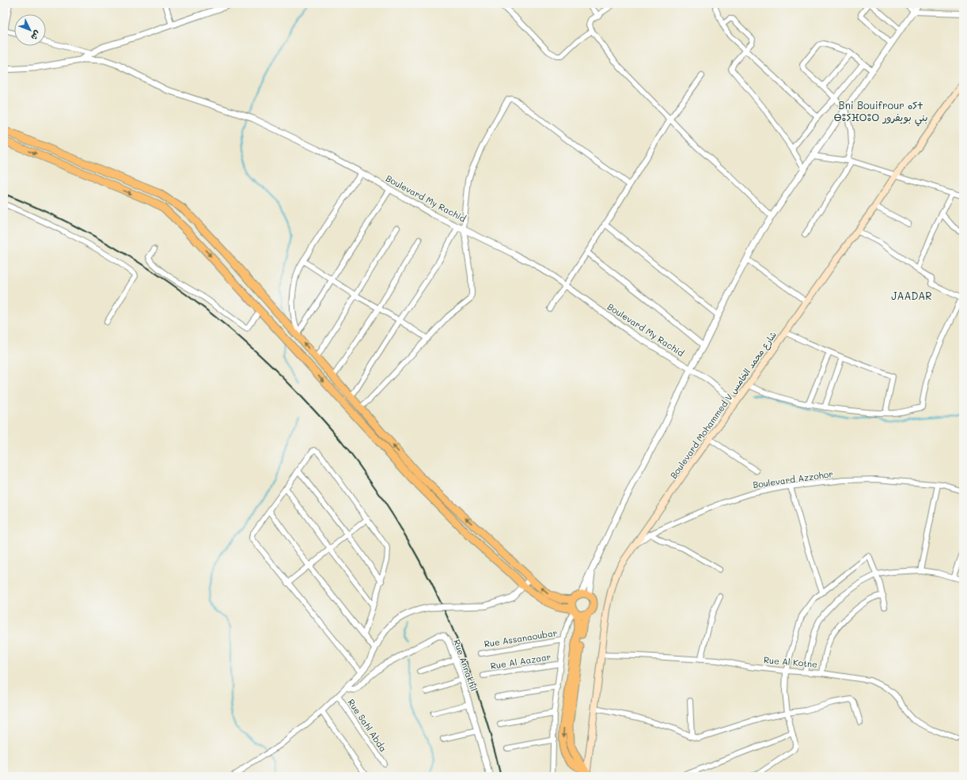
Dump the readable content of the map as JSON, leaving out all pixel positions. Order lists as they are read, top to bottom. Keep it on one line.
{"streets":{"main road":["Boulevard Mohammed V شارع محمد الخامس"],"street":["Boulevard My Rachid","Boulevard Azzohor","Rue Assanaoubar","Rue Al Aazaar","Rue Al Kotne","Rue Annakhil","Rue Sahl Abda"]},"crossings":[["Boulevard My Rachid","Boulevard Mohammed V شارع محمد الخامس"],["Boulevard Mohammed V شارع محمد الخامس","Boulevard Azzohor"],["Boulevard Mohammed V شارع محمد الخامس","Rue Al Kotne"]],"districts":["Bni Bouifrour ⴰⵢⵜ ⴱⵓⵢⴼⵔⵓⵔ بني بويفرور","JAADAR"],"north":"bottom right"}
